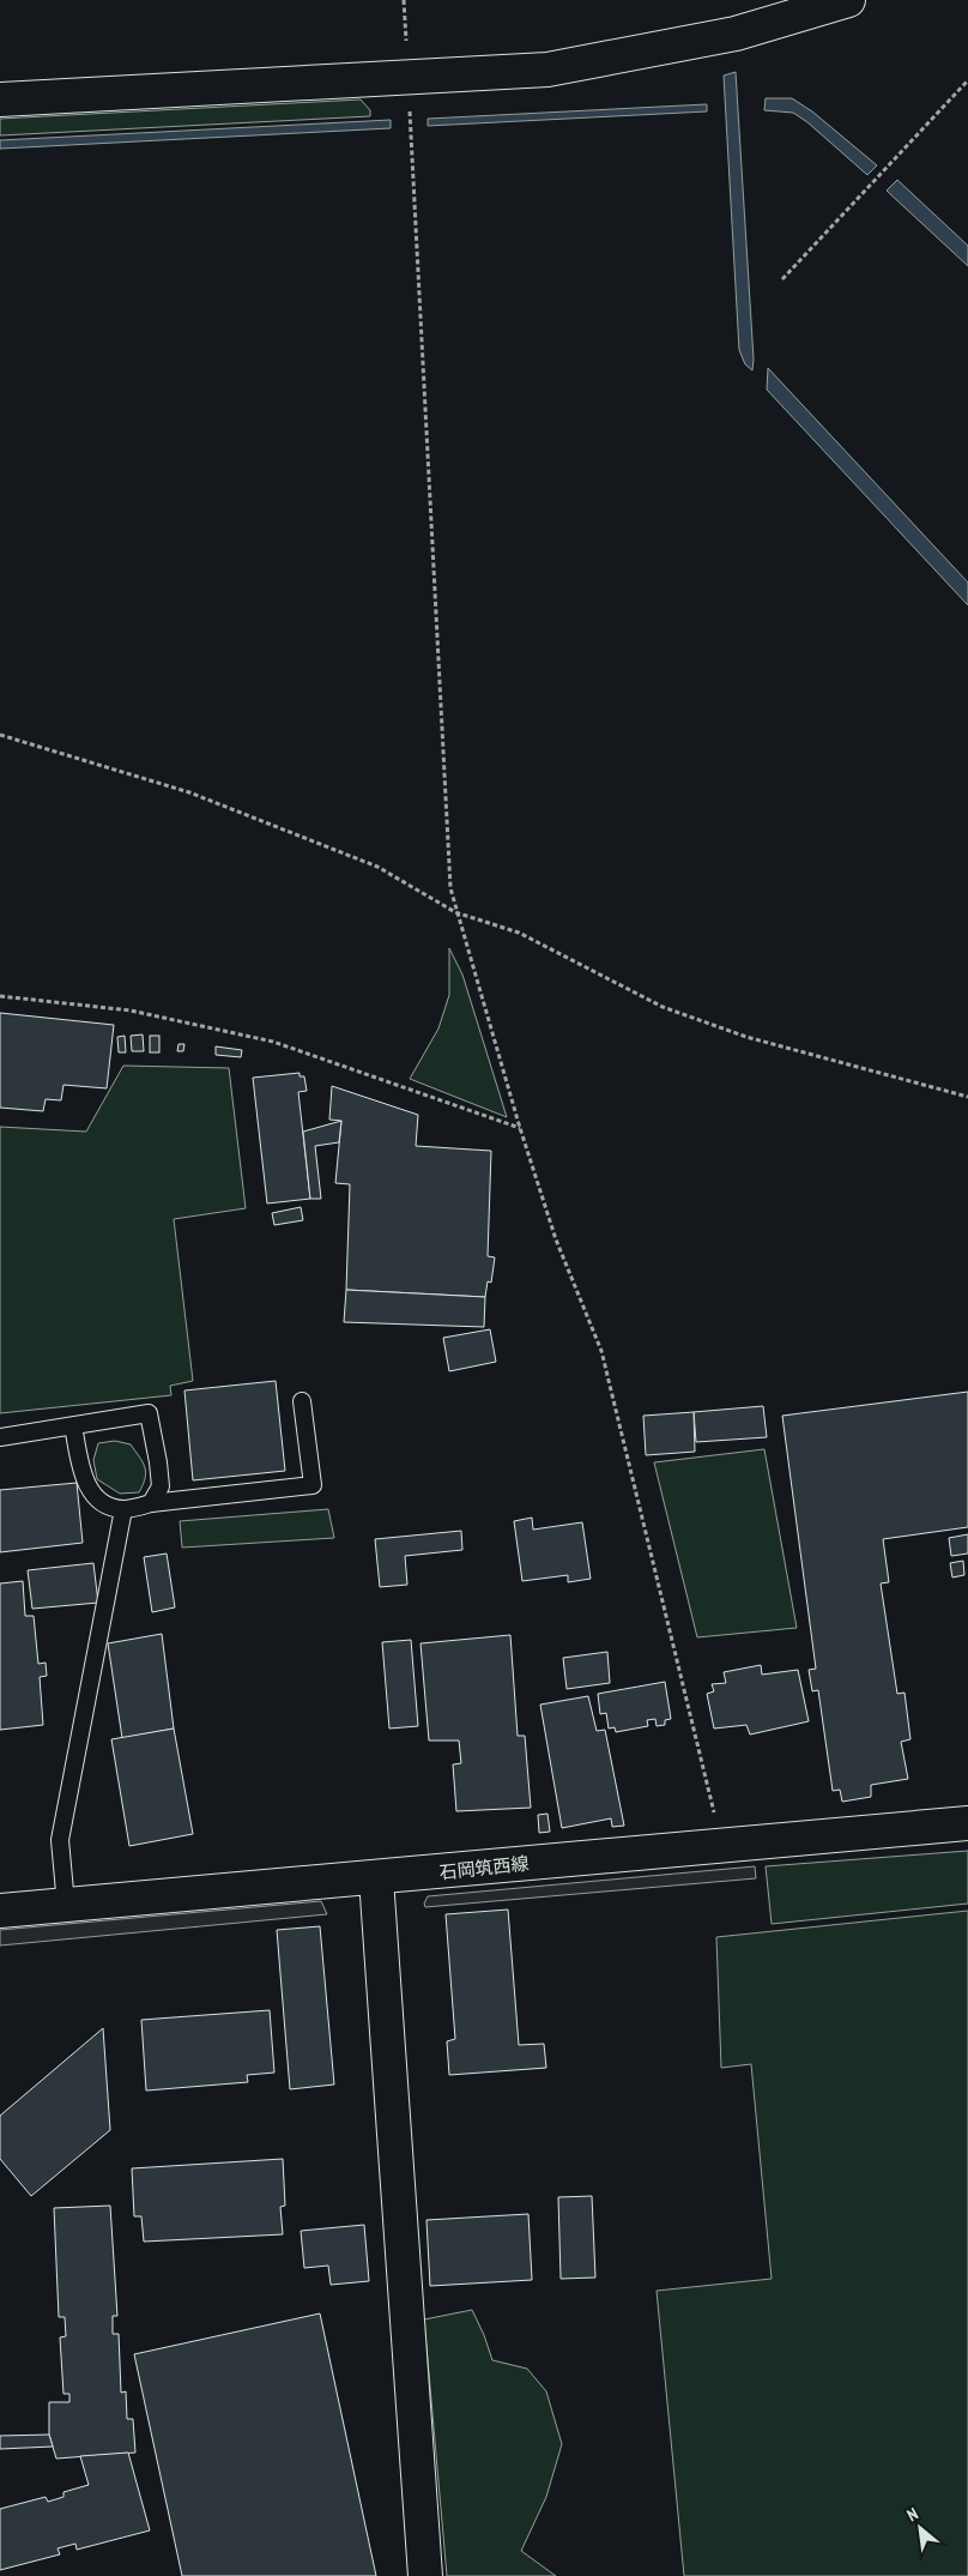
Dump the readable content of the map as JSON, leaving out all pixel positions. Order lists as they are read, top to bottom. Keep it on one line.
{"streets":{"street":["石岡筑西線"]},"north":"top left"}
